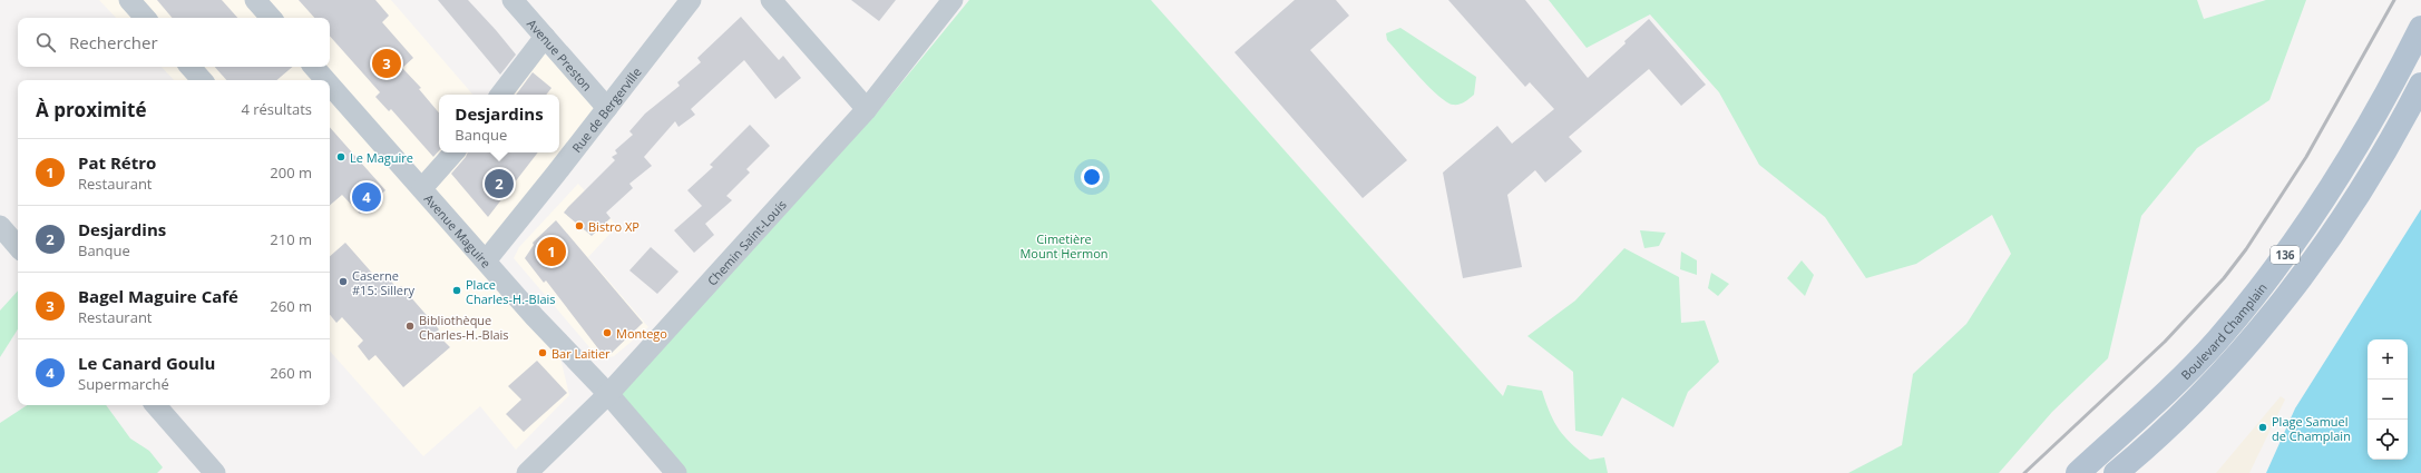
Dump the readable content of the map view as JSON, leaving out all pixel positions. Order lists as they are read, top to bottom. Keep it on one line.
{"streets":{"main road":["136","Boulevard Champlain"],"street":["Avenue Preston","Rue de Bergerville","Avenue Maguire","Chemin Saint-Louis"]},"crossings":[["Avenue Preston","Rue de Bergerville"],["Rue de Bergerville","Avenue Maguire"],["Avenue Maguire","Chemin Saint-Louis"]],"parks":["Cimetière Mount Hermon"],"places":["Le Maguire","Bistro XP","Caserne #15: Sillery","Place Charles-H.-Blais","Bibliothèque Charles-H.-Blais","Montego","Bar Laitier","Plage Samuel de Champlain"],"page":{"search":"Rechercher","pins":["3","2","4","1"],"heading":["À proximité","4 résultats"],"popup":["Desjardins","Banque"],"list":[{"mark":"1","name":"Pat Rétro","note":"Restaurant","value":"200 m"},{"mark":"2","name":"Desjardins","note":"Banque","value":"210 m"},{"mark":"3","name":"Bagel Maguire Café","note":"Restaurant","value":"260 m"},{"mark":"4","name":"Le Canard Goulu","note":"Supermarché","value":"260 m"}],"map_buttons":["+","−"]}}
